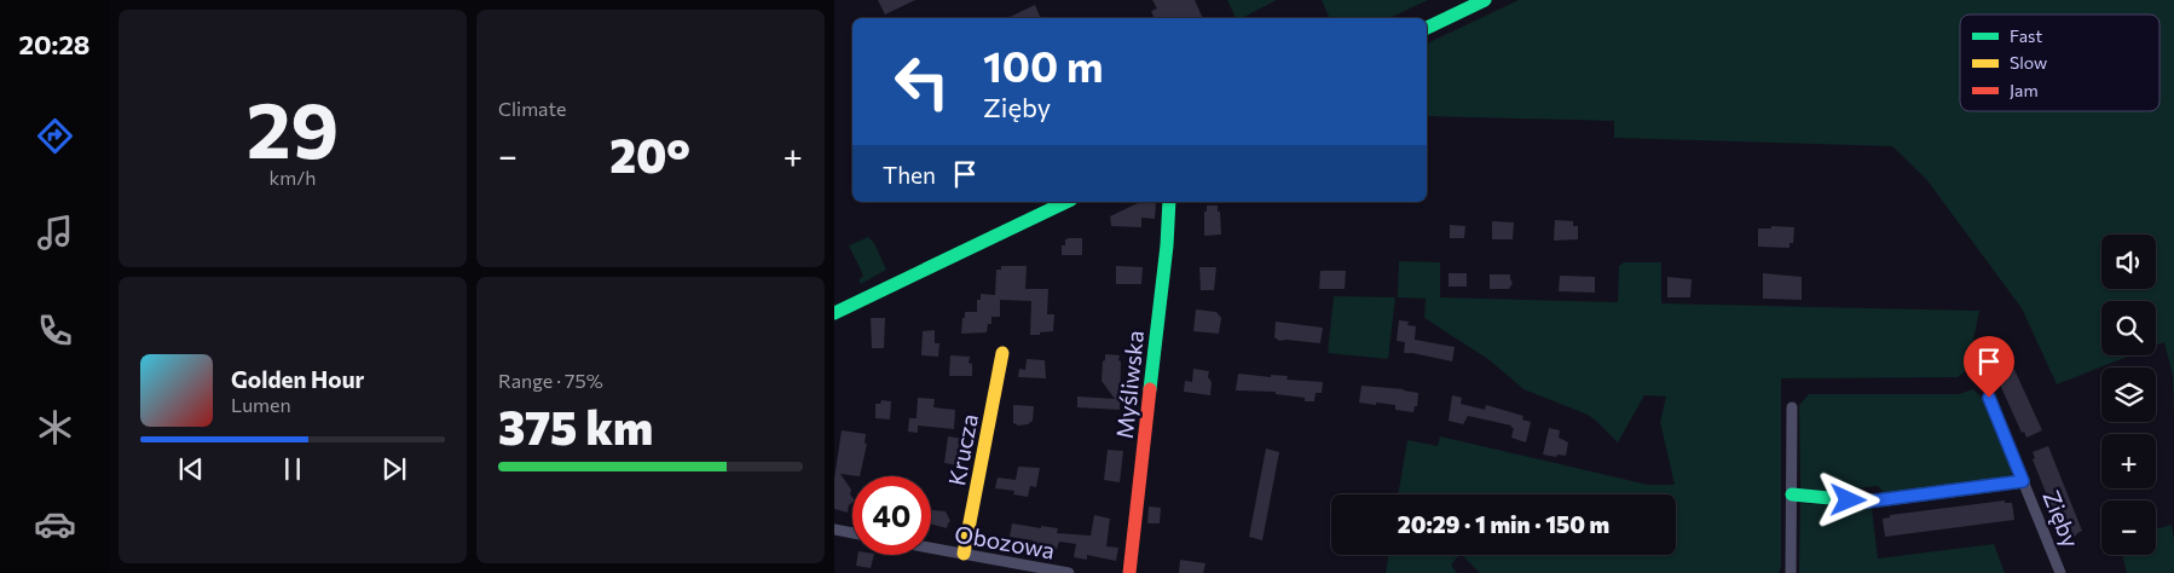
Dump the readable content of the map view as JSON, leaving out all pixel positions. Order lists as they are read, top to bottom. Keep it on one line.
{"streets":{"street":["Myśliwska","Krucza","Zięby","Obozowa"]},"crossings":[["Krucza","Obozowa"]],"legend":["Fast","Slow","Jam"],"page":{"tabs":"20:28","tile":[["29","km/h"],"Climate",["Range · 75%","375 km"]],"turn":["100 m","Zięby"],"heat":["−","20°","+"],"then":"Then","map_buttons":["+","−"],"song":["Golden Hour","Lumen"],"limit":"40","trip":"20:29 · 1 min · 150 m"}}
